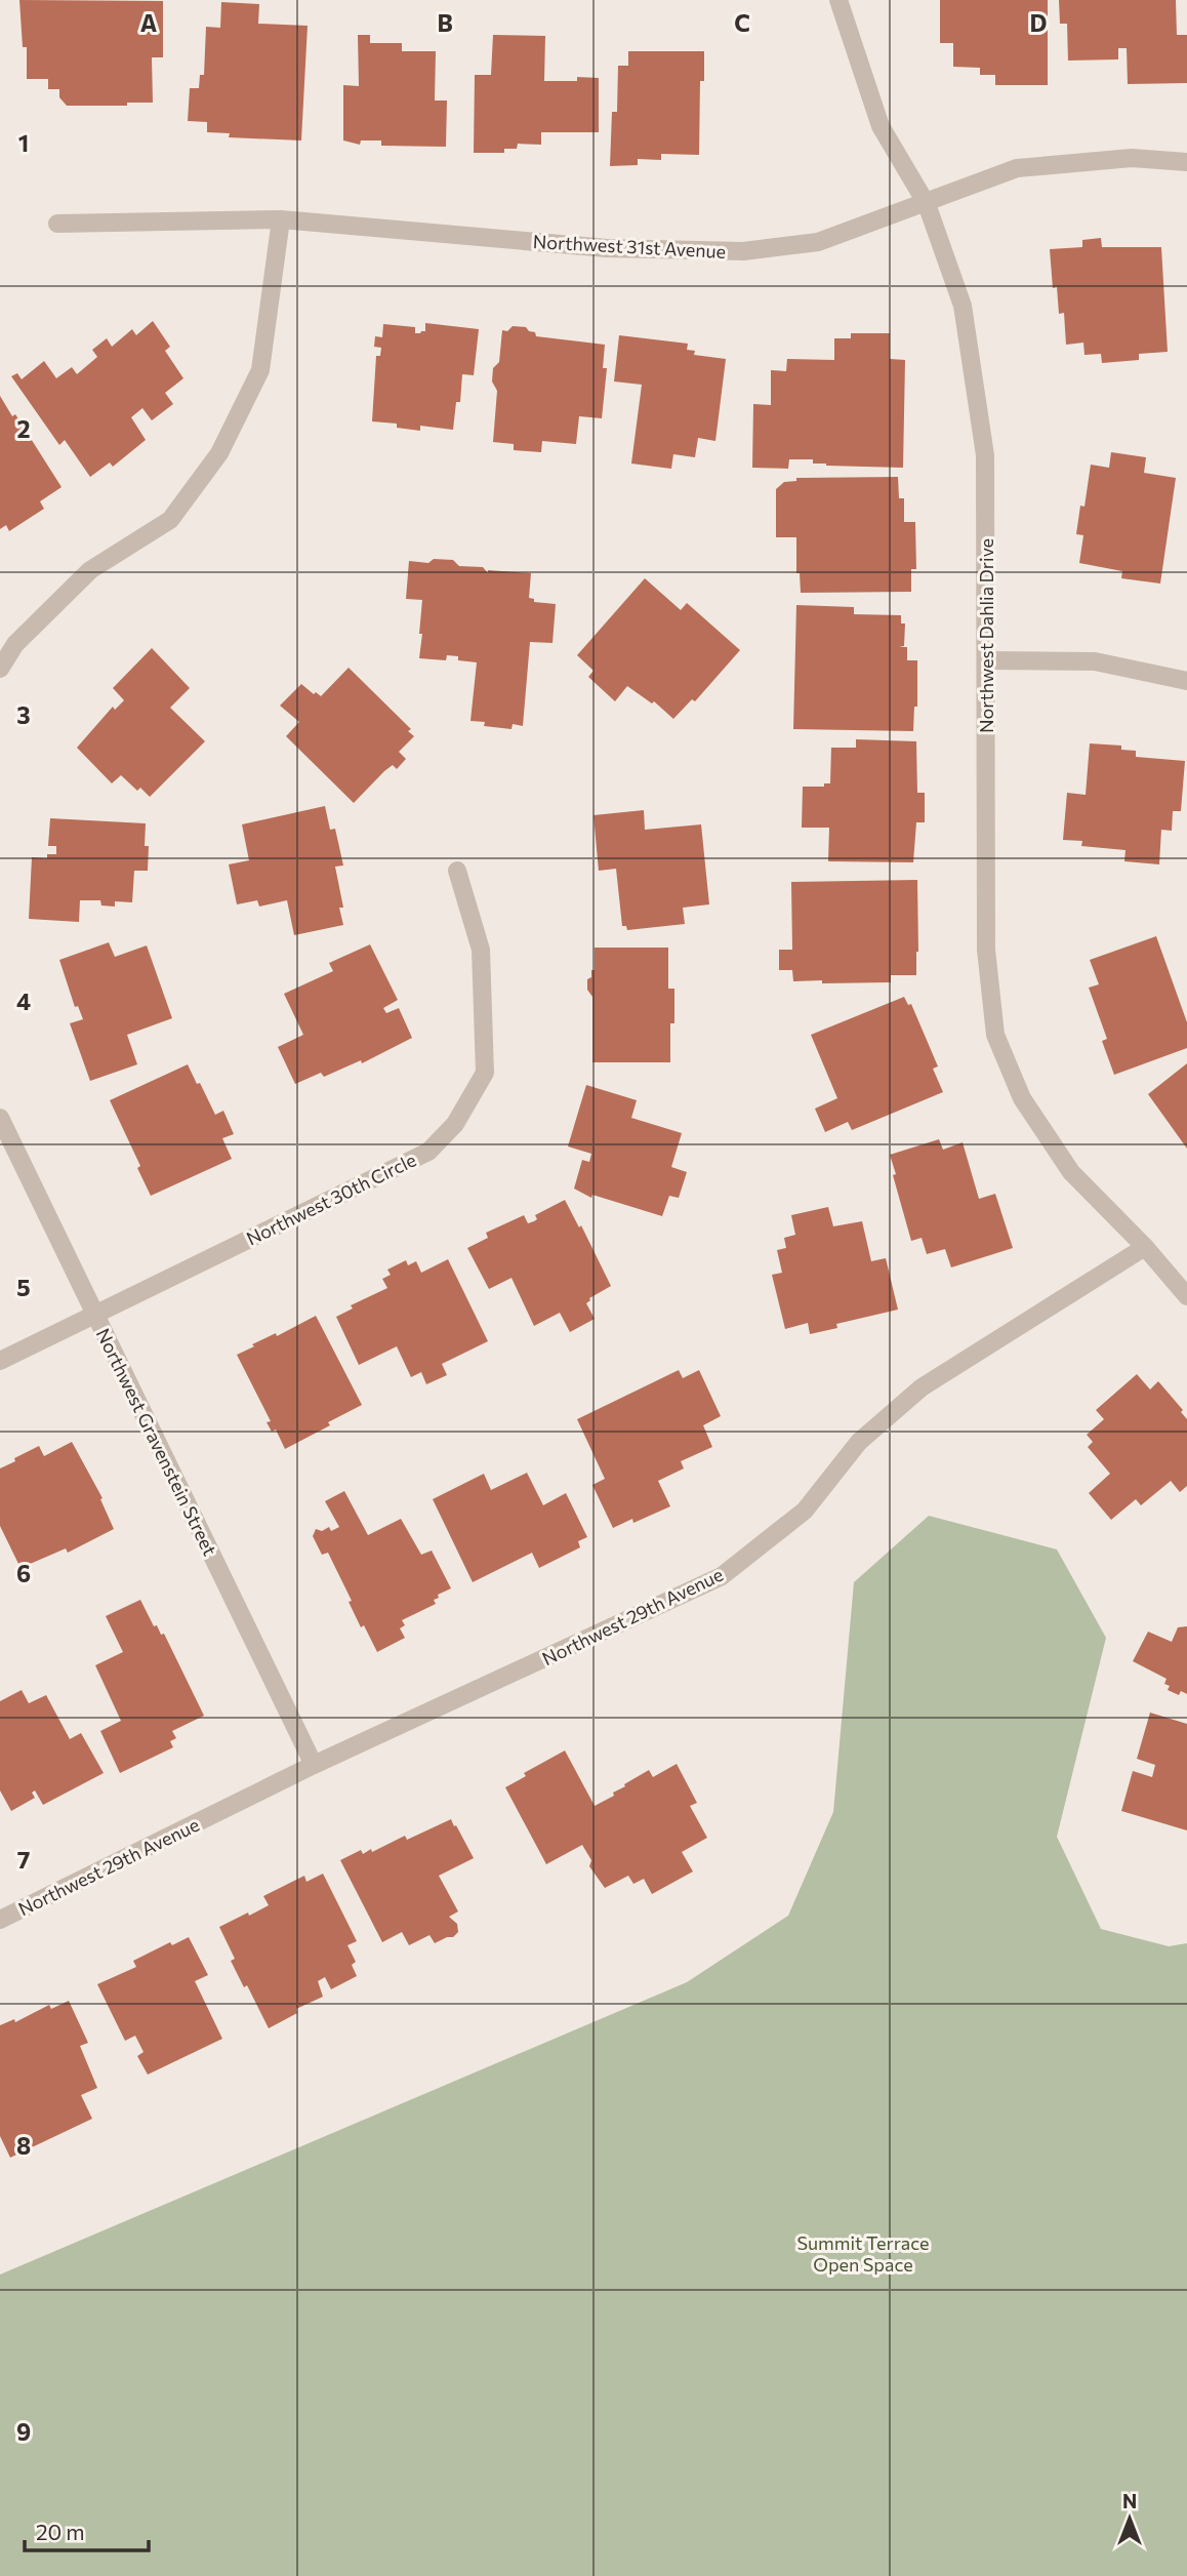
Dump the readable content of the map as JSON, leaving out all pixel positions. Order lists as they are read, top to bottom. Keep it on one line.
{"streets":{"street":["Northwest 31st Avenue","Northwest Dahlia Drive","Northwest 30th Circle","Northwest Gravenstein Street","Northwest 29th Avenue"]},"crossings":[["Northwest 31st Avenue","Northwest Dahlia Drive"],["Northwest Dahlia Drive","Northwest 29th Avenue"],["Northwest 30th Circle","Northwest Gravenstein Street"],["Northwest Gravenstein Street","Northwest 29th Avenue"]],"parks":["Summit Terrace Open Space"],"scale_bar":"20 m","north":"top","grid":{"columns":["A","B","C","D"],"rows":["1","2","3","4","5","6","7","8","9"]}}
